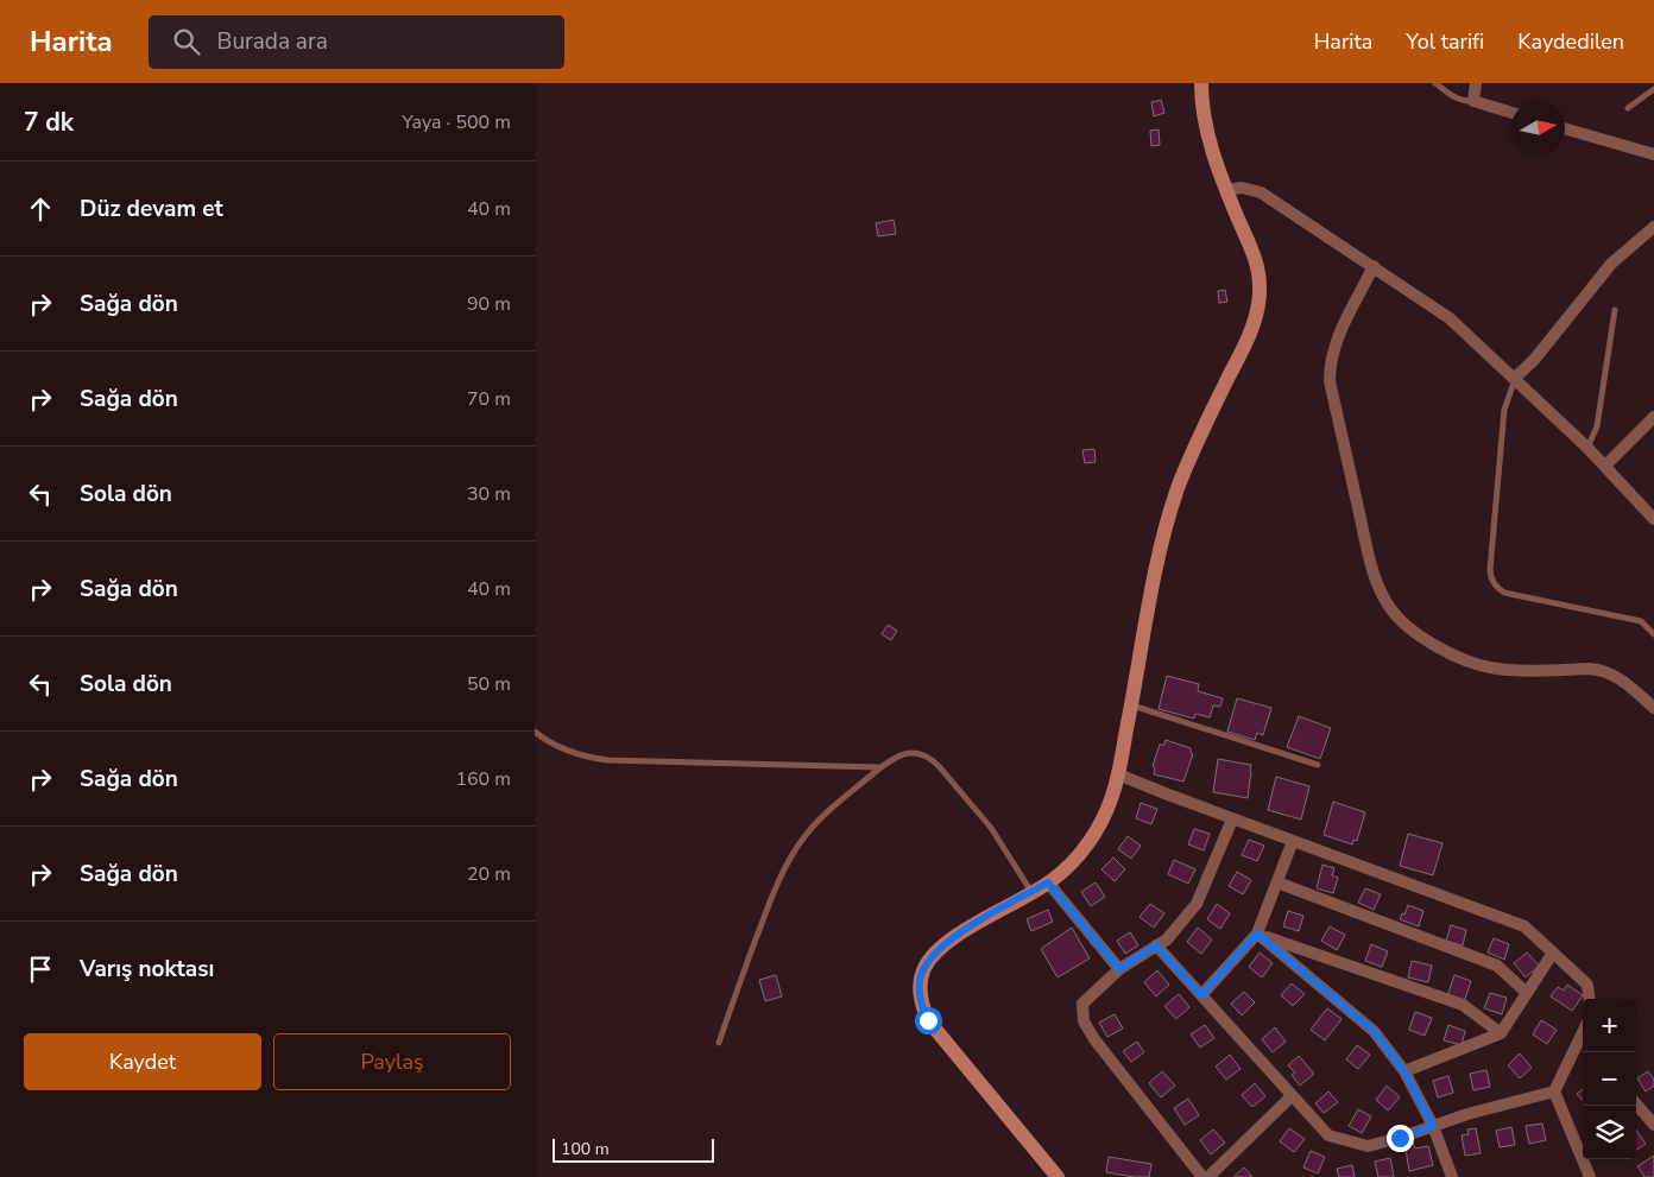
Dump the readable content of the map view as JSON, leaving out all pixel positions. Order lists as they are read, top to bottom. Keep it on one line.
{"scale_bar":"100 m","north":"right","page":{"header":"Harita","search":"Burada ara","nav":["Harita","Yol tarifi","Kaydedilen"],"heading":["7 dk","Yaya · 500 m"],"list":[["Düz devam et","40 m"],["Sağa dön","90 m"],["Sağa dön","70 m"],["Sola dön","30 m"],["Sağa dön","40 m"],["Sola dön","50 m"],["Sağa dön","160 m"],["Sağa dön","20 m"],"Varış noktası"],"map_buttons":["+","−"],"buttons":["Kaydet","Paylaş"],"scale":"100 m"}}
